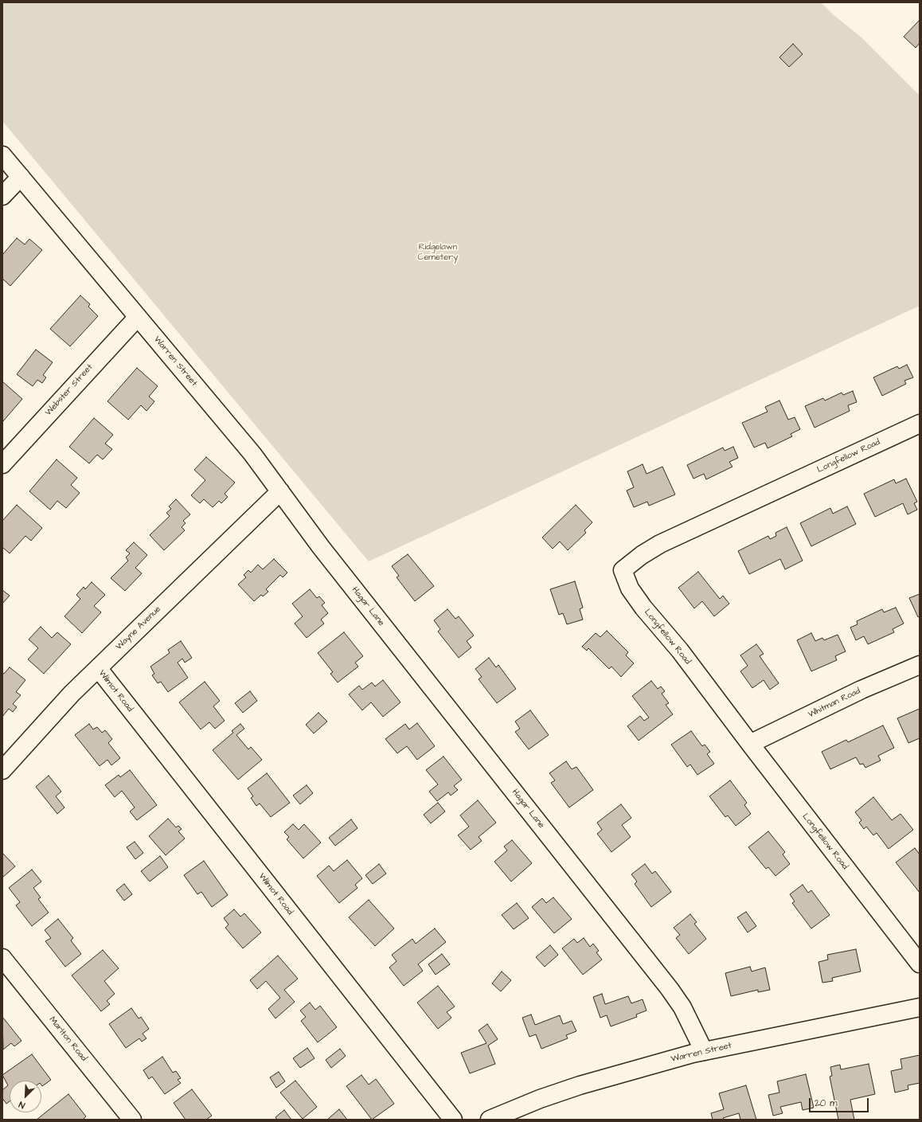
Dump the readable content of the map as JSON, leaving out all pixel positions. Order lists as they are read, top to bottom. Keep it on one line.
{"streets":{"street":["Warren Street","Webster Street","Longfellow Road","Hagar Lane","Wayne Avenue","Wilmot Road","Whitman Road","Marlton Road"]},"crossings":[["Warren Street","Webster Street"],["Warren Street","Hagar Lane"],["Warren Street","Wayne Avenue"],["Longfellow Road","Whitman Road"],["Wayne Avenue","Wilmot Road"]],"parks":["Ridgelawn Cemetery"],"scale_bar":"20 m","north":"bottom left"}
